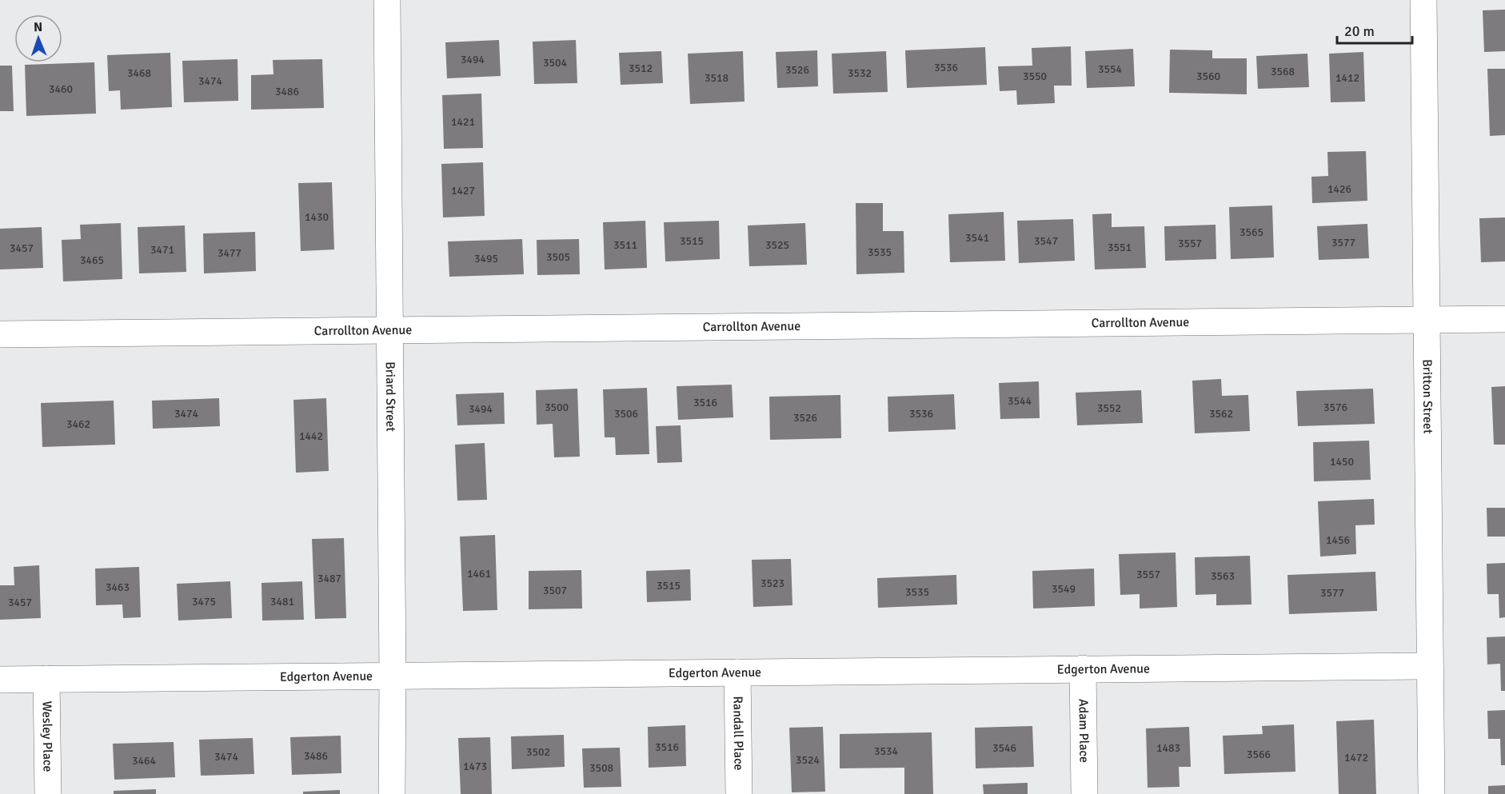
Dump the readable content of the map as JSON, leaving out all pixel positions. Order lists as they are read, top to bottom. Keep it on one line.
{"streets":{"street":["Carrollton Avenue","Briard Street","Britton Street","Edgerton Avenue","Adam Place","Randall Place","Wesley Place"]},"crossings":[["Carrollton Avenue","Briard Street"],["Carrollton Avenue","Britton Street"],["Briard Street","Edgerton Avenue"],["Britton Street","Edgerton Avenue"],["Edgerton Avenue","Adam Place"],["Edgerton Avenue","Randall Place"],["Edgerton Avenue","Wesley Place"]],"house_numbers":["3494","3504","3536","3512","3554","3526","3568","3468","3532","3550","3560","3518","1412","3474","3460","3486","1421","1426","1427","1430","3565","3541","3515","3547","3577","3557","3511","3525","3551","3457","3471","3535","3477","3505","3495","3465","3544","3516","3500","3576","3552","3494","3474","3506","3536","3562","3526","3462","1442","1450","1456","1461","3557","3563","3487","3523","3515","3463","3549","3507","3535","3577","3475","3481","3457","3516","3546","1483","3534","3502","3566","3486","3474","1472","3524","3464","1473","3508"],"scale_bar":"20 m","north":"top"}
